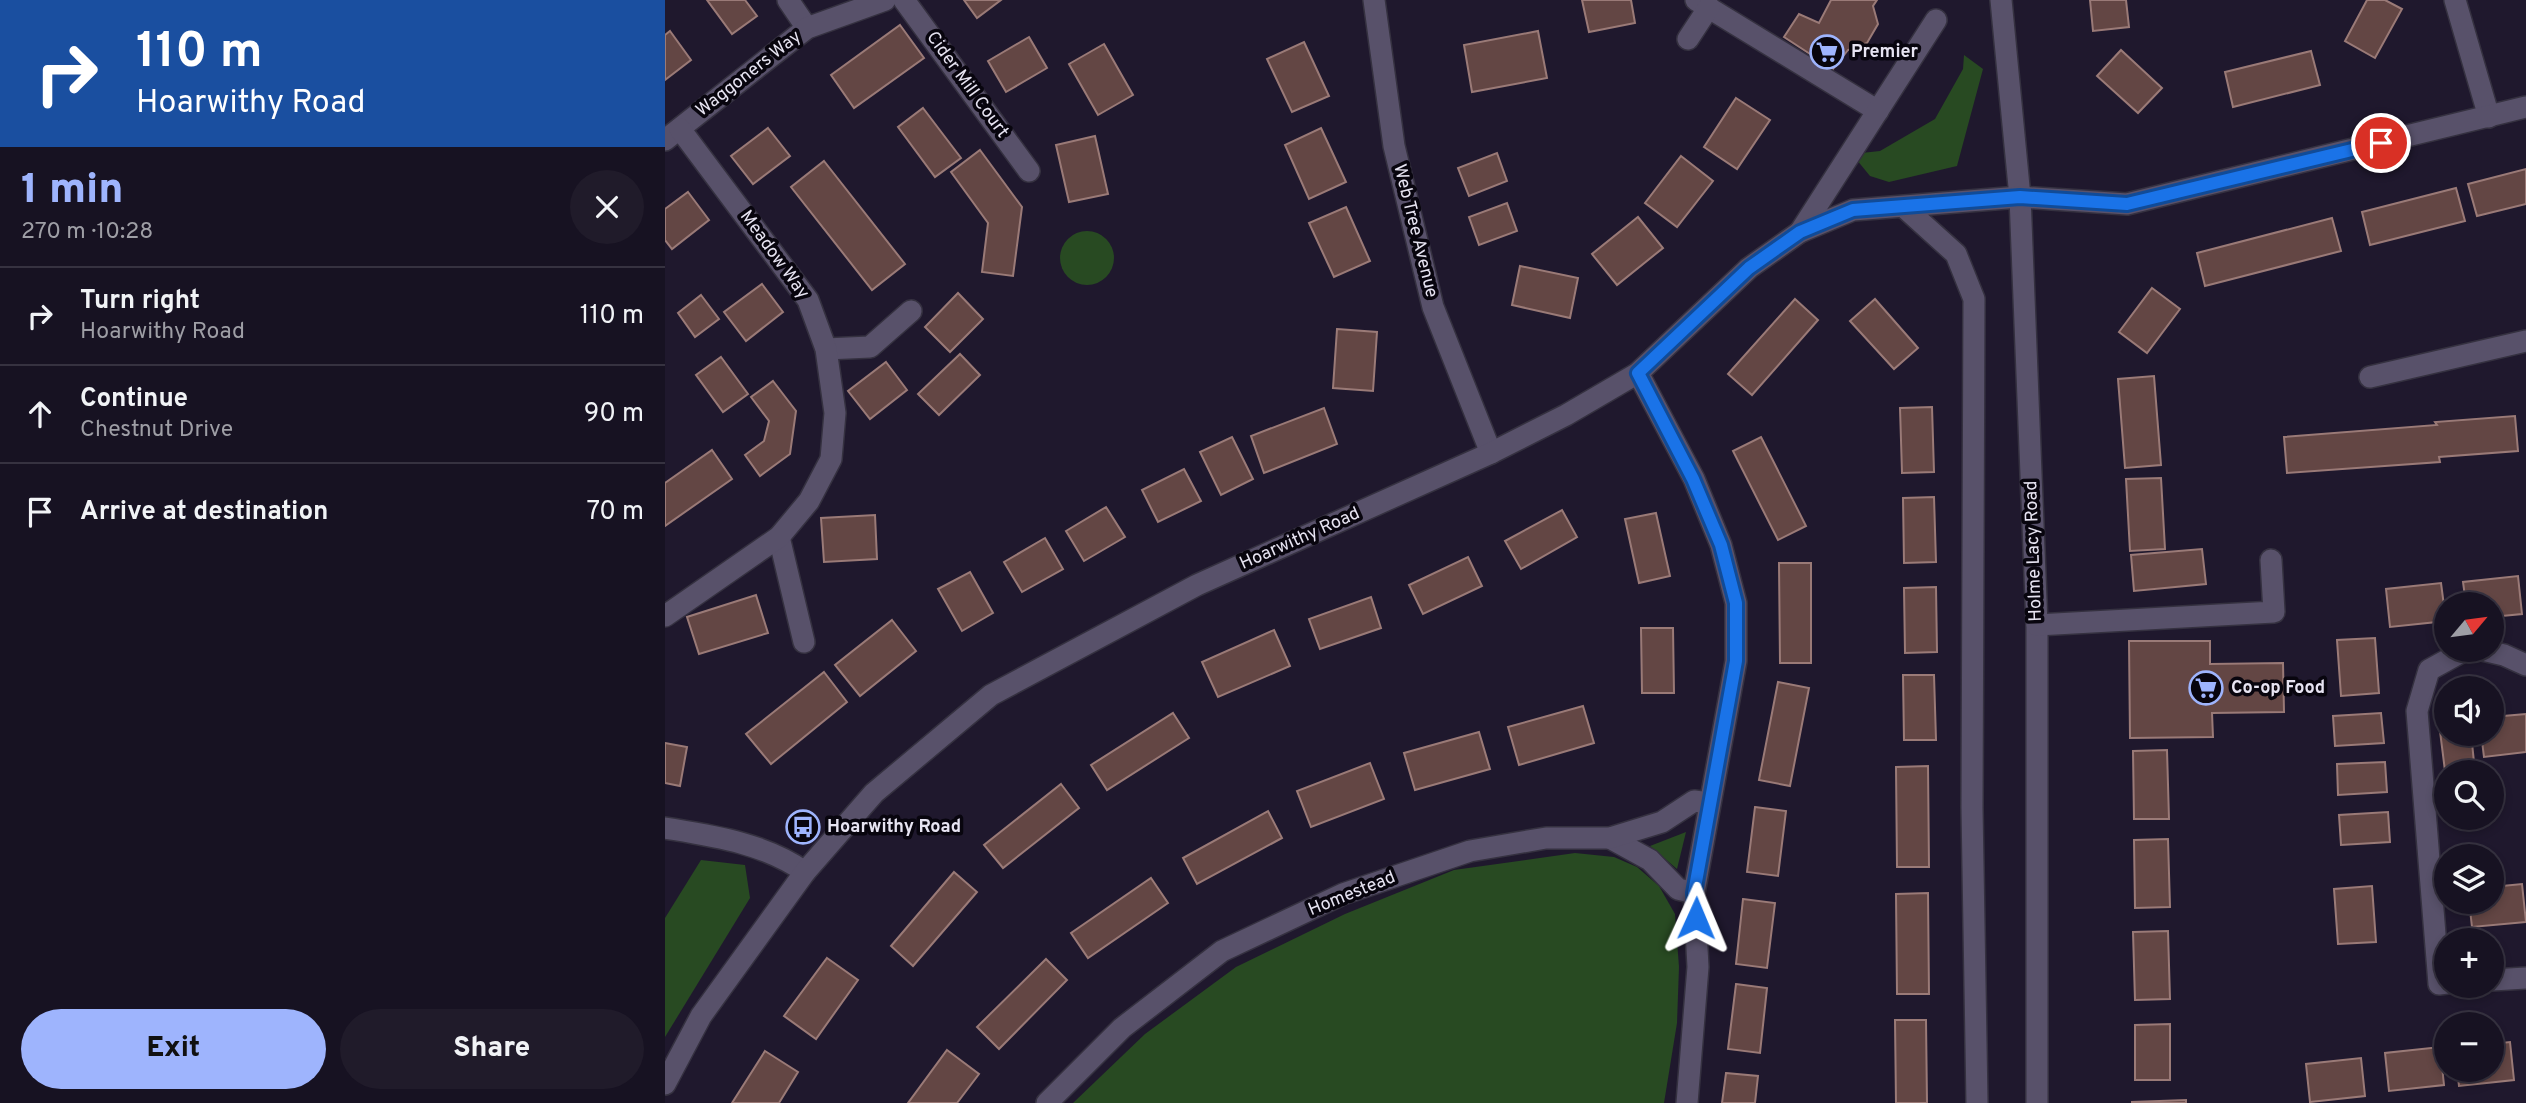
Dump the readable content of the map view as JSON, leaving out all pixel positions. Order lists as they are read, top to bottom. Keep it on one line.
{"streets":{"street":["Waggoners Way","Cider Mill Court","Web Tree Avenue","Meadow Way","Hoarwithy Road","Holme Lacy Road","Homestead"]},"crossings":[["Waggoners Way","Meadow Way"],["Web Tree Avenue","Hoarwithy Road"],["Hoarwithy Road","Holme Lacy Road"]],"places":{"supermarket":["Premier","Co-op Food"],"bus stop":["Hoarwithy Road"]},"north":"top right","page":{"turn":["110 m","Hoarwithy Road"],"heading":["1 min","270 m · 10:28"],"list":[{"name":"Turn right","note":"Hoarwithy Road","value":"110 m"},{"name":"Continue","note":"Chestnut Drive","value":"90 m"},{"name":"Arrive at destination","value":"70 m"}],"map_buttons":["+","−"],"buttons":["Exit","Share"]}}
